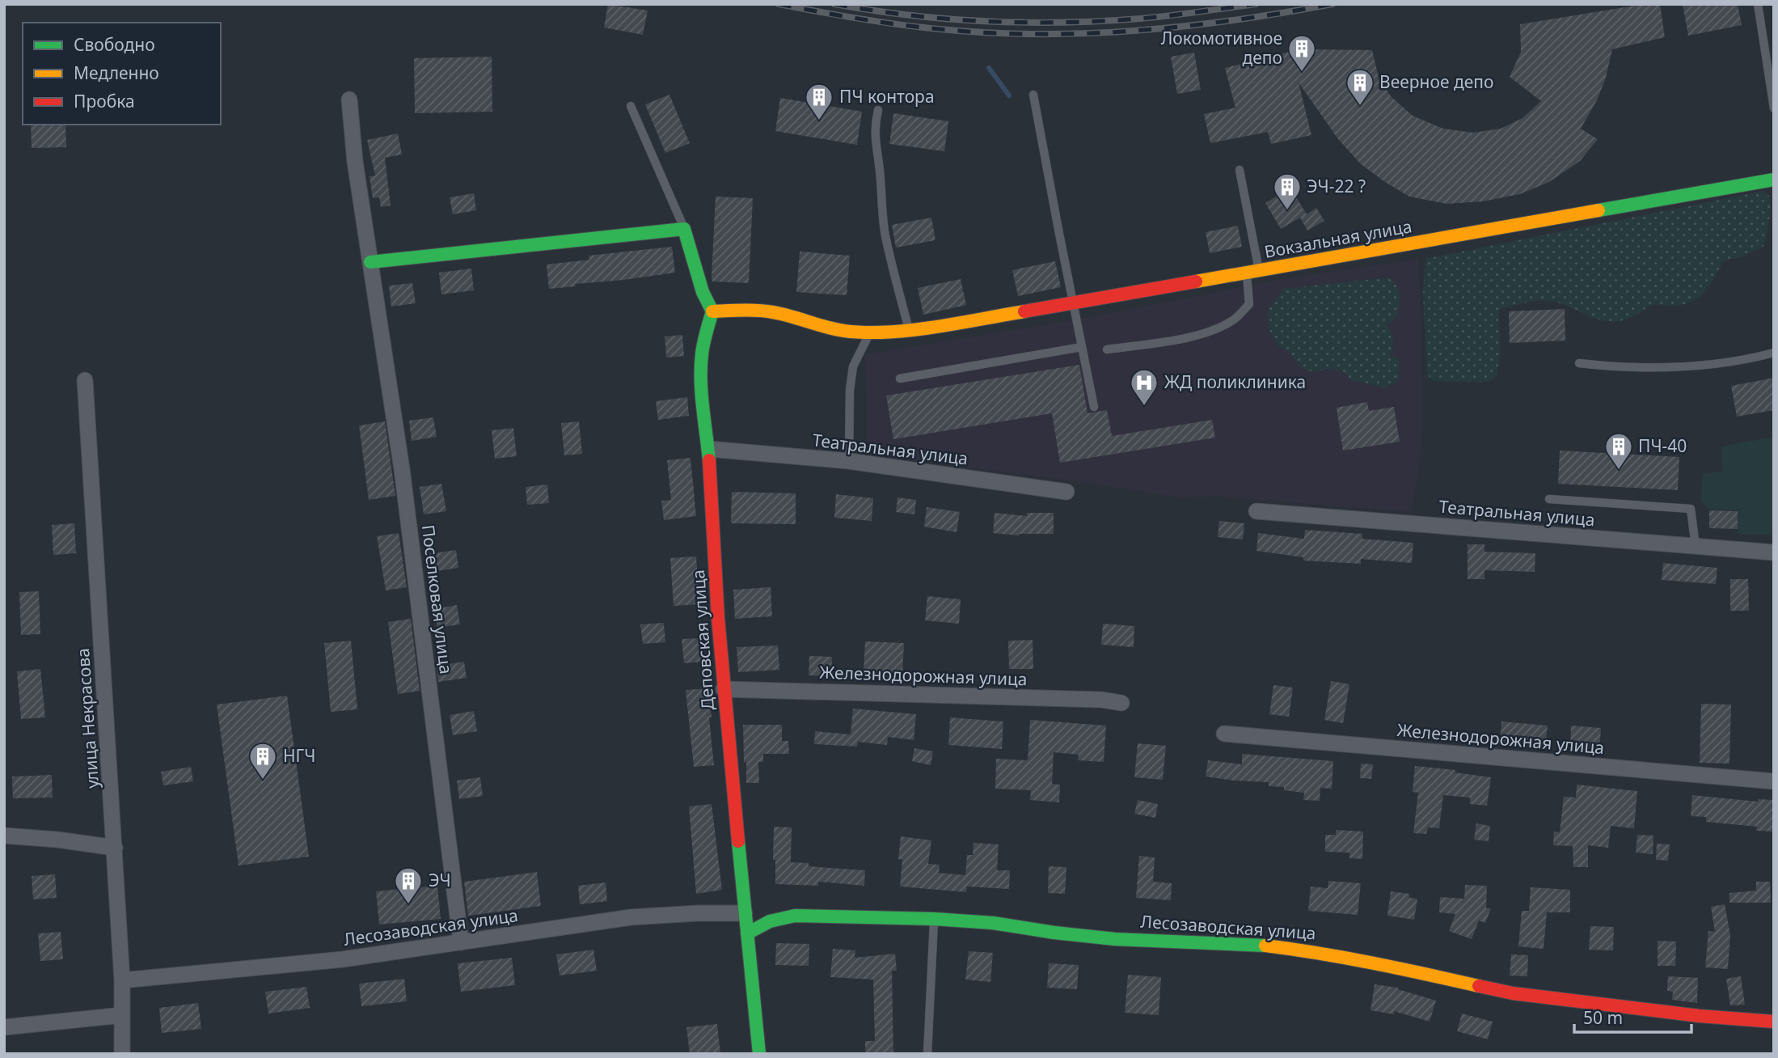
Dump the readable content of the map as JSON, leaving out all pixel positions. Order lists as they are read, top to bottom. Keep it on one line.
{"streets":{"street":["Вокзальная улица","Театральная улица","Поселковая улица","Деповская улица","Железнодорожная улица","улица Некрасова","Лесозаводская улица"]},"crossings":[["Вокзальная улица","Деповская улица"],["Театральная улица","Деповская улица"],["Поселковая улица","Лесозаводская улица"],["Деповская улица","Железнодорожная улица"],["Деповская улица","Лесозаводская улица"],["улица Некрасова","Лесозаводская улица"]],"places":{"building":["Локомотивное депо","Веерное депо","ПЧ контора","ЭЧ-22 ?","ПЧ-40","НГЧ","ЭЧ"],"hospital":["ЖД поликлиника"]},"legend":["Свободно","Медленно","Пробка"],"scale_bar":"50 m"}
